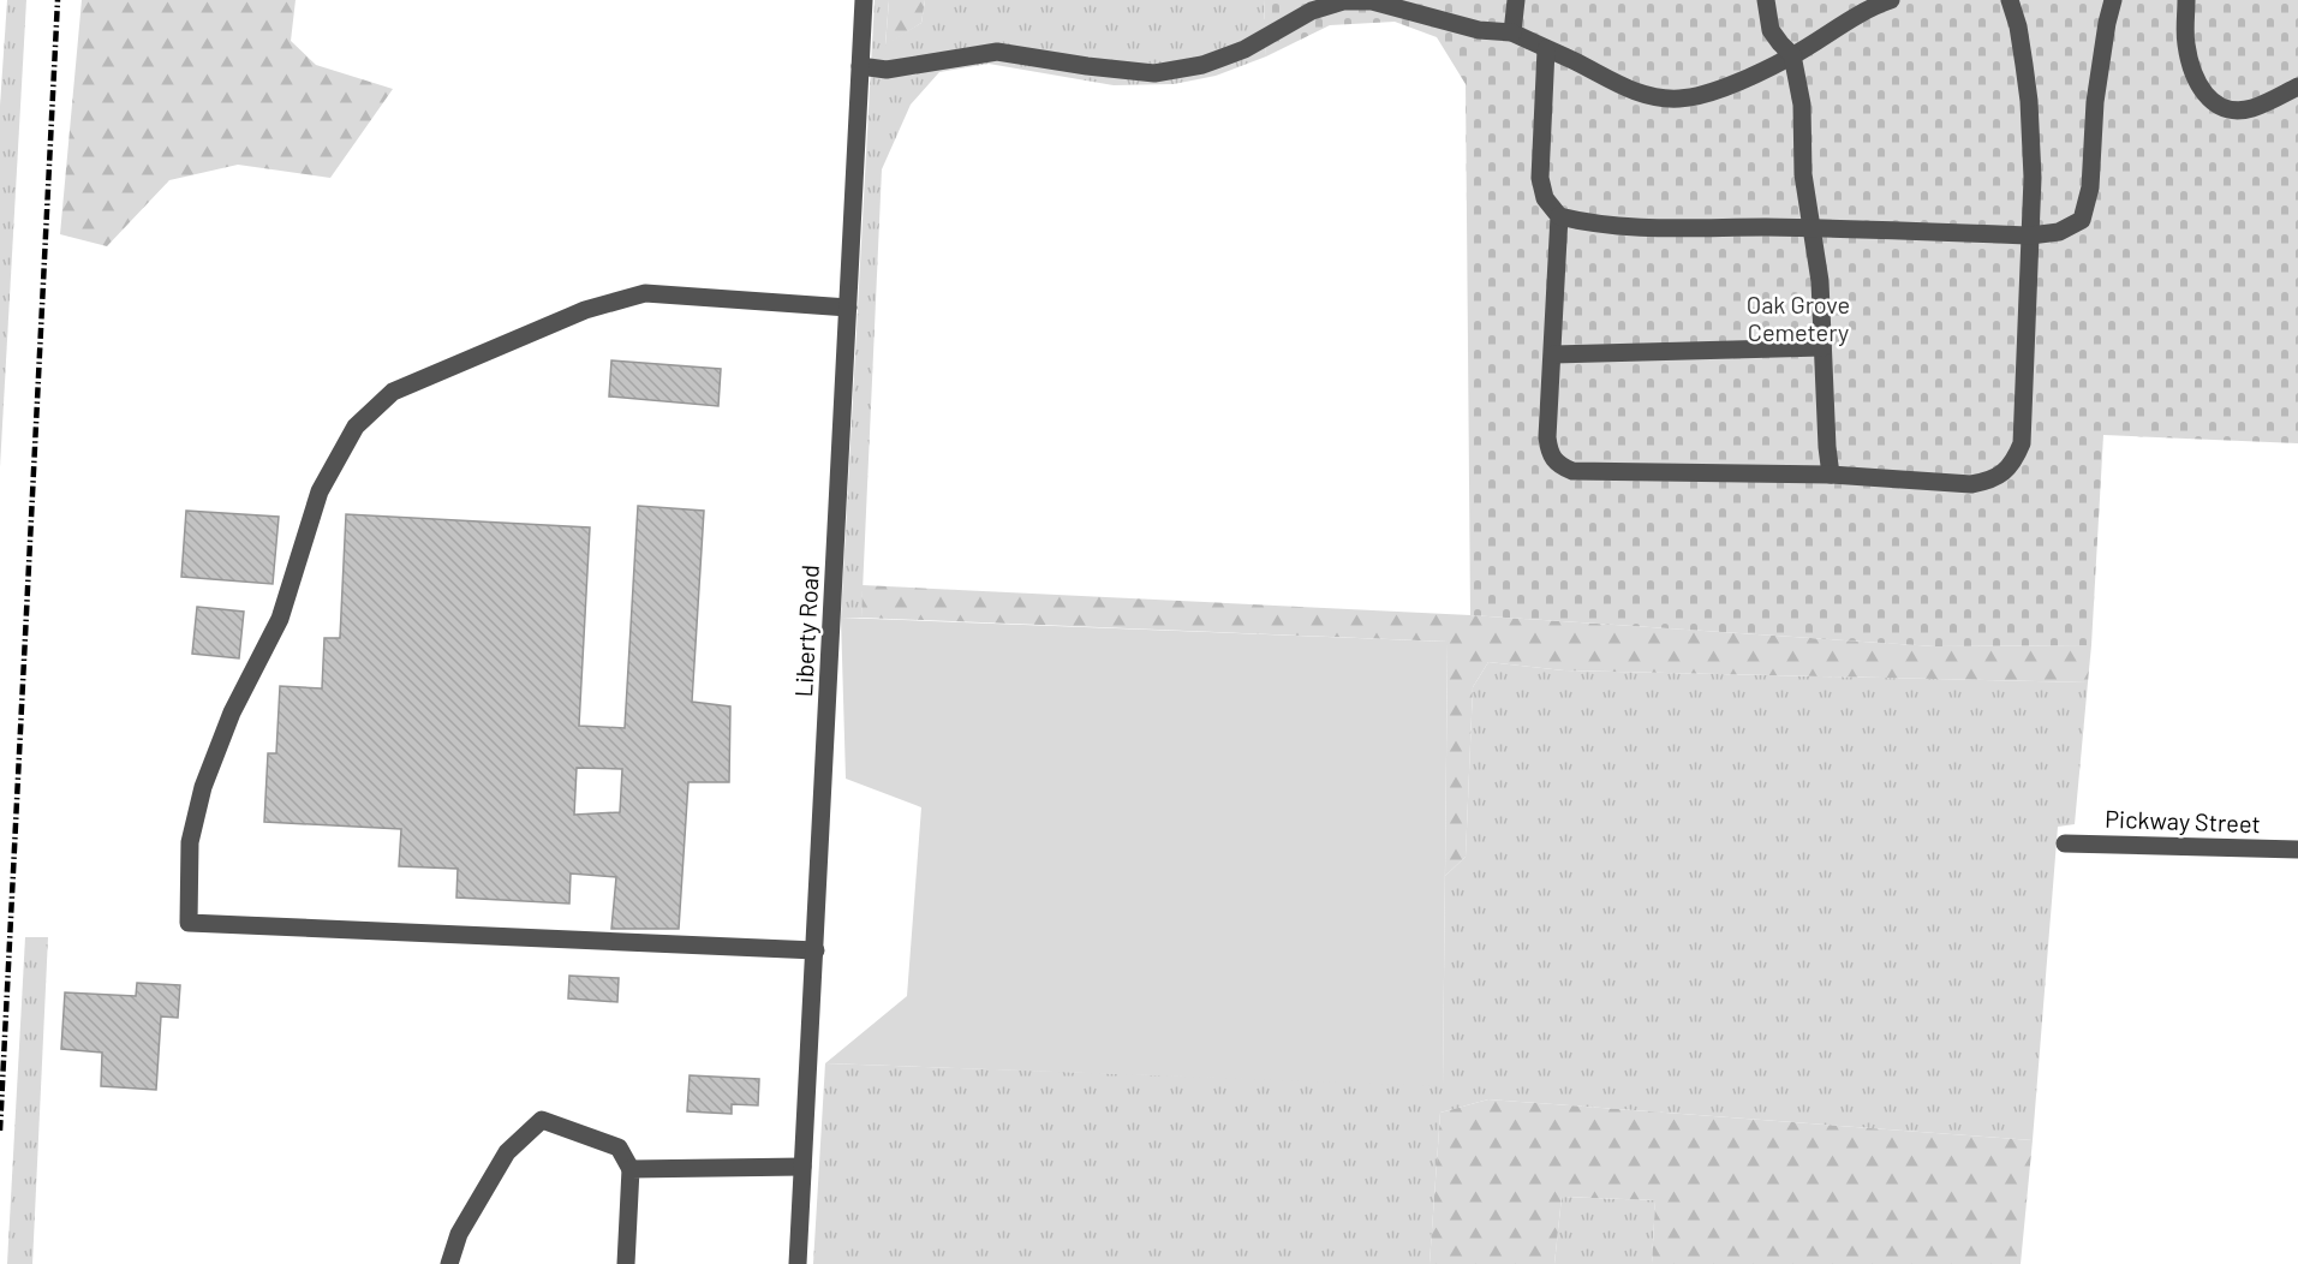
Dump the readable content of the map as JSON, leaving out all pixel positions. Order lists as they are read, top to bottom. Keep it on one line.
{"streets":{"street":["Liberty Road","Pickway Street"]},"parks":["Oak Grove Cemetery"]}
